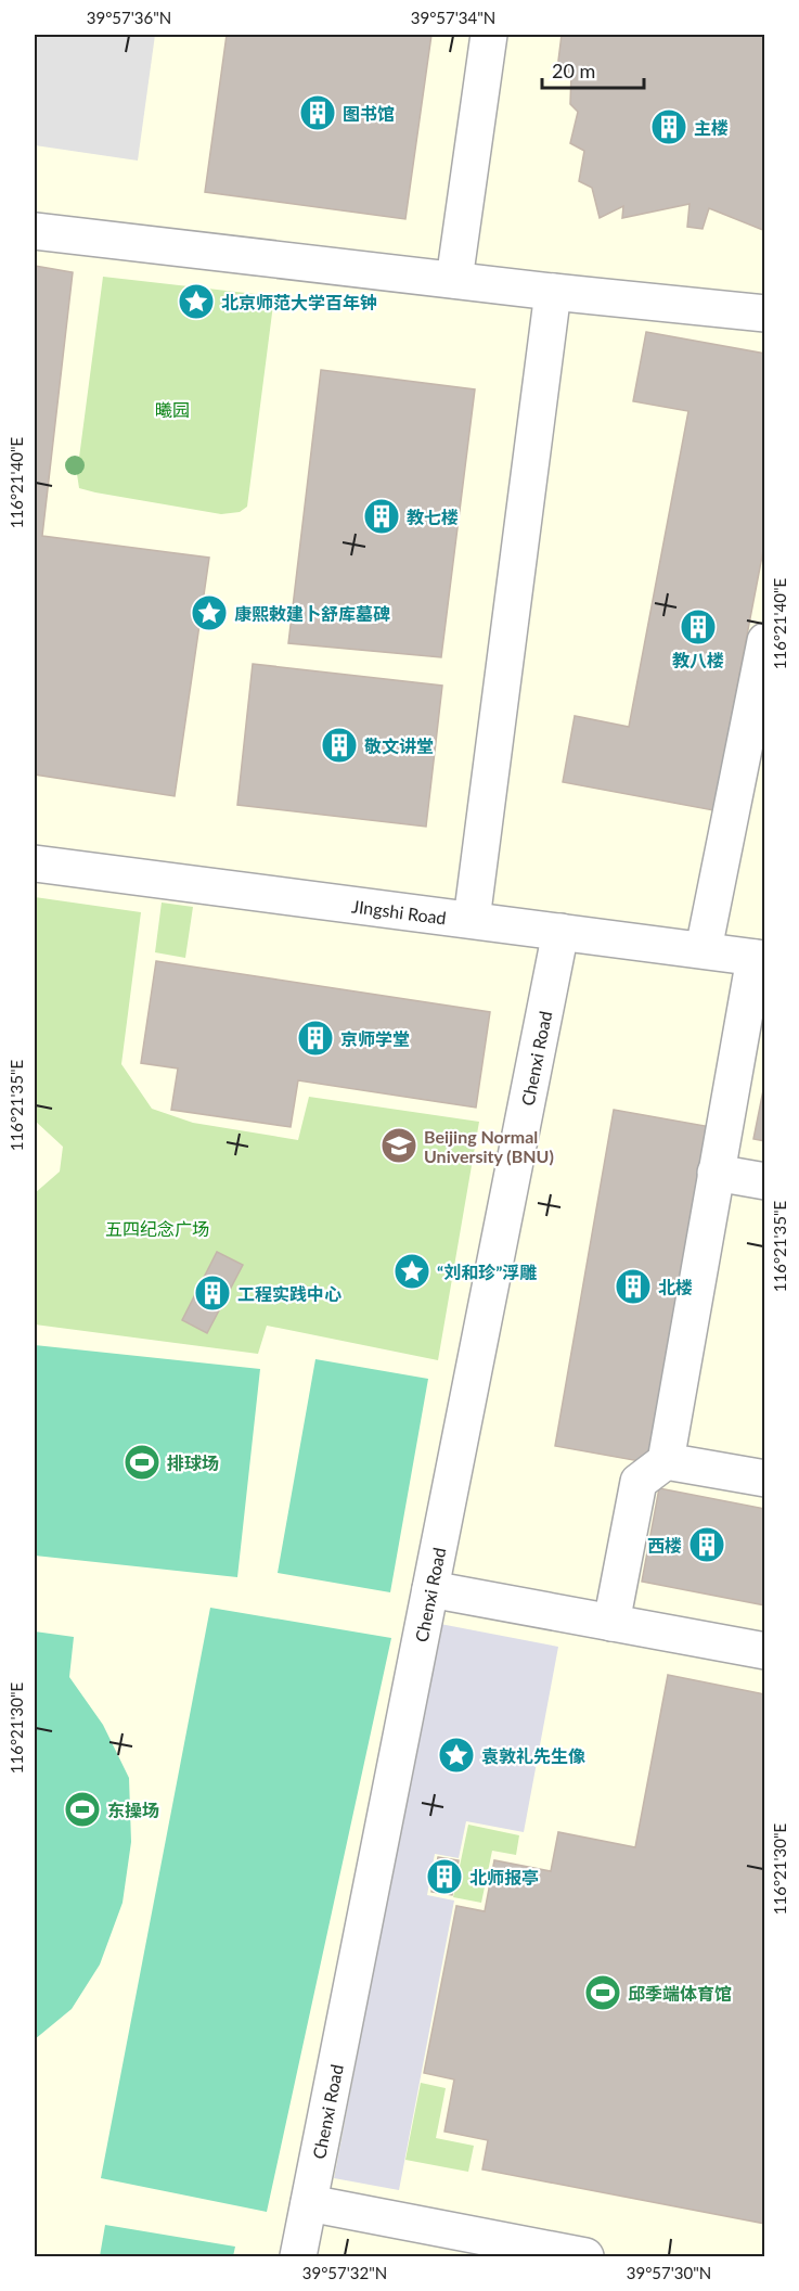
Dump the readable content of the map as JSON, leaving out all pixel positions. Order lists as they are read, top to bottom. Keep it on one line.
{"streets":{"street":["JIngshi Road","Chenxi Road"]},"crossings":[["JIngshi Road","Chenxi Road"]],"parks":["曦园","五四纪念广场"],"places":{"building":["图书馆","主楼","教七楼","教八楼","敬文讲堂","京师学堂","北楼","工程实践中心","西楼","北师报亭"],"place":["北京师范大学百年钟","康熙敕建卜舒库墓碑","“刘和珍”浮雕","袁敦礼先生像"],"school or university":["Beijing Normal University (BNU)"],"sports":["排球场","东操场","邱季端体育馆"]},"scale_bar":"20 m","coordinates":["39°57'36\"N","39°57'34\"N","116°21'40\"E","116°21'35\"E","116°21'30\"E","39°57'32\"N","39°57'30\"N"]}
